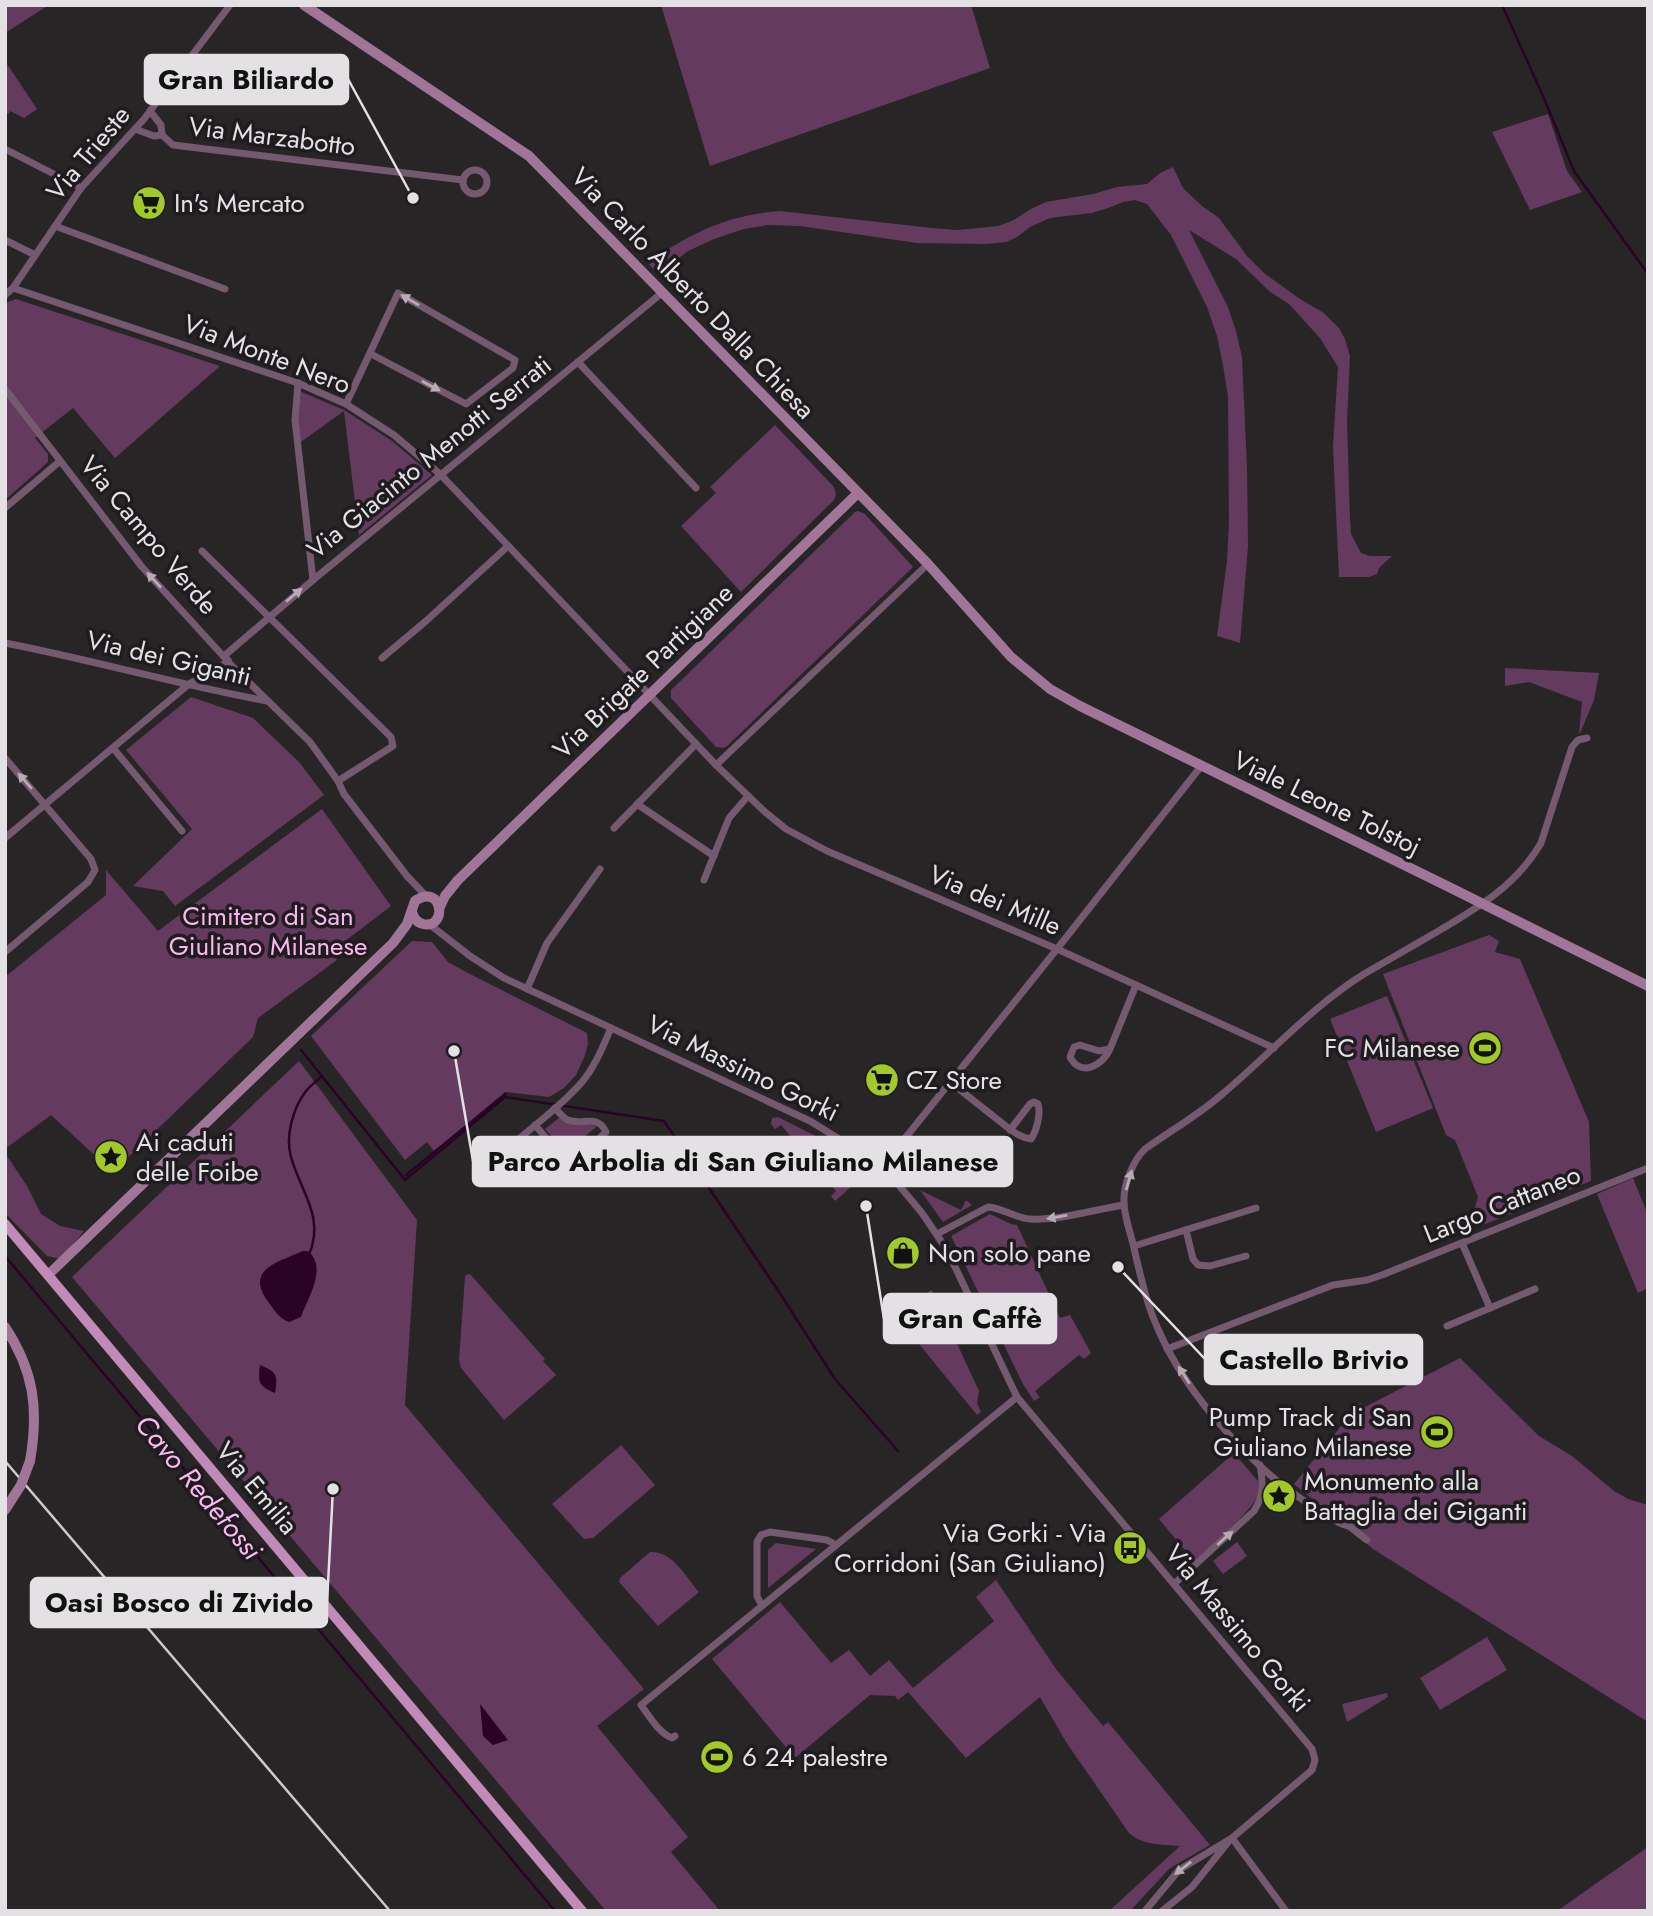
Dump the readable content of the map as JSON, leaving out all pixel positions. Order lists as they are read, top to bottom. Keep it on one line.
{"streets":{"main road":["Via Emilia"],"street":["Via Marzabotto","Via Trieste","Via Carlo Alberto Dalla Chiesa","Via Monte Nero","Via Giacinto Menotti Serrati","Via Campo Verde","Via dei Giganti","Via Brigate Partigiane","Viale Leone Tolstoj","Via dei Mille","Via Massimo Gorki","Largo Cattaneo"]},"crossings":[["Via Marzabotto","Via Trieste"],["Via Trieste","Via Monte Nero"],["Via Carlo Alberto Dalla Chiesa","Via Giacinto Menotti Serrati"],["Via Carlo Alberto Dalla Chiesa","Via Brigate Partigiane"],["Via Carlo Alberto Dalla Chiesa","Viale Leone Tolstoj"],["Via Monte Nero","Via Giacinto Menotti Serrati"],["Via Monte Nero","Via Brigate Partigiane"],["Via Monte Nero","Via dei Mille"],["Via Giacinto Menotti Serrati","Via Campo Verde"],["Via Giacinto Menotti Serrati","Via dei Giganti"],["Via Campo Verde","Via dei Giganti"],["Via dei Giganti","Via Brigate Partigiane"],["Via dei Giganti","Via Massimo Gorki"],["Via Brigate Partigiane","Via dei Mille"],["Via Brigate Partigiane","Via Massimo Gorki"]],"water":["Cavo Redefossi"],"parks":["Cimitero di San Giuliano Milanese"],"places":{"other":["Gran Biliardo","Parco Arbolia di San Giuliano Milanese","Gran Caffè","Castello Brivio","Oasi Bosco di Zivido"],"supermarket":["In's Mercato","CZ Store"],"sports":["FC Milanese","Pump Track di San Giuliano Milanese","6 24 palestre"],"place":["Ai caduti delle Foibe","Monumento alla Battaglia dei Giganti"],"shop":["Non solo pane"],"bus stop":["Via Gorki - Via Corridoni (San Giuliano)"]}}
